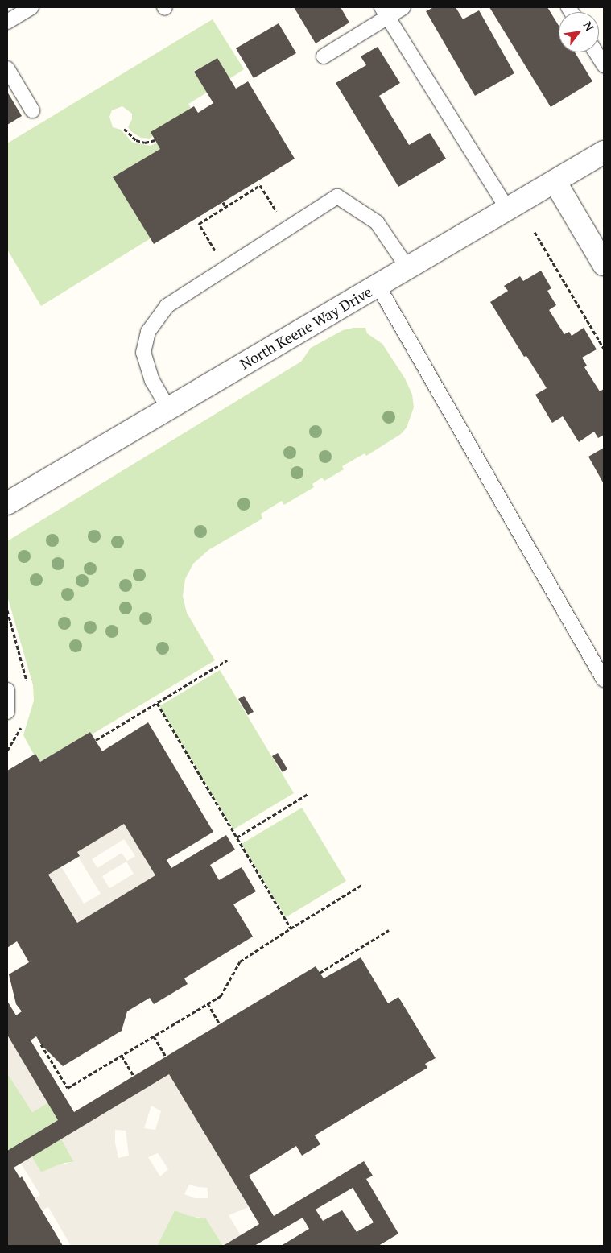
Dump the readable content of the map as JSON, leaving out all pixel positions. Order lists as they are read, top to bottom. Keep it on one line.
{"streets":{"street":["North Keene Way Drive"]},"north":"top right"}
